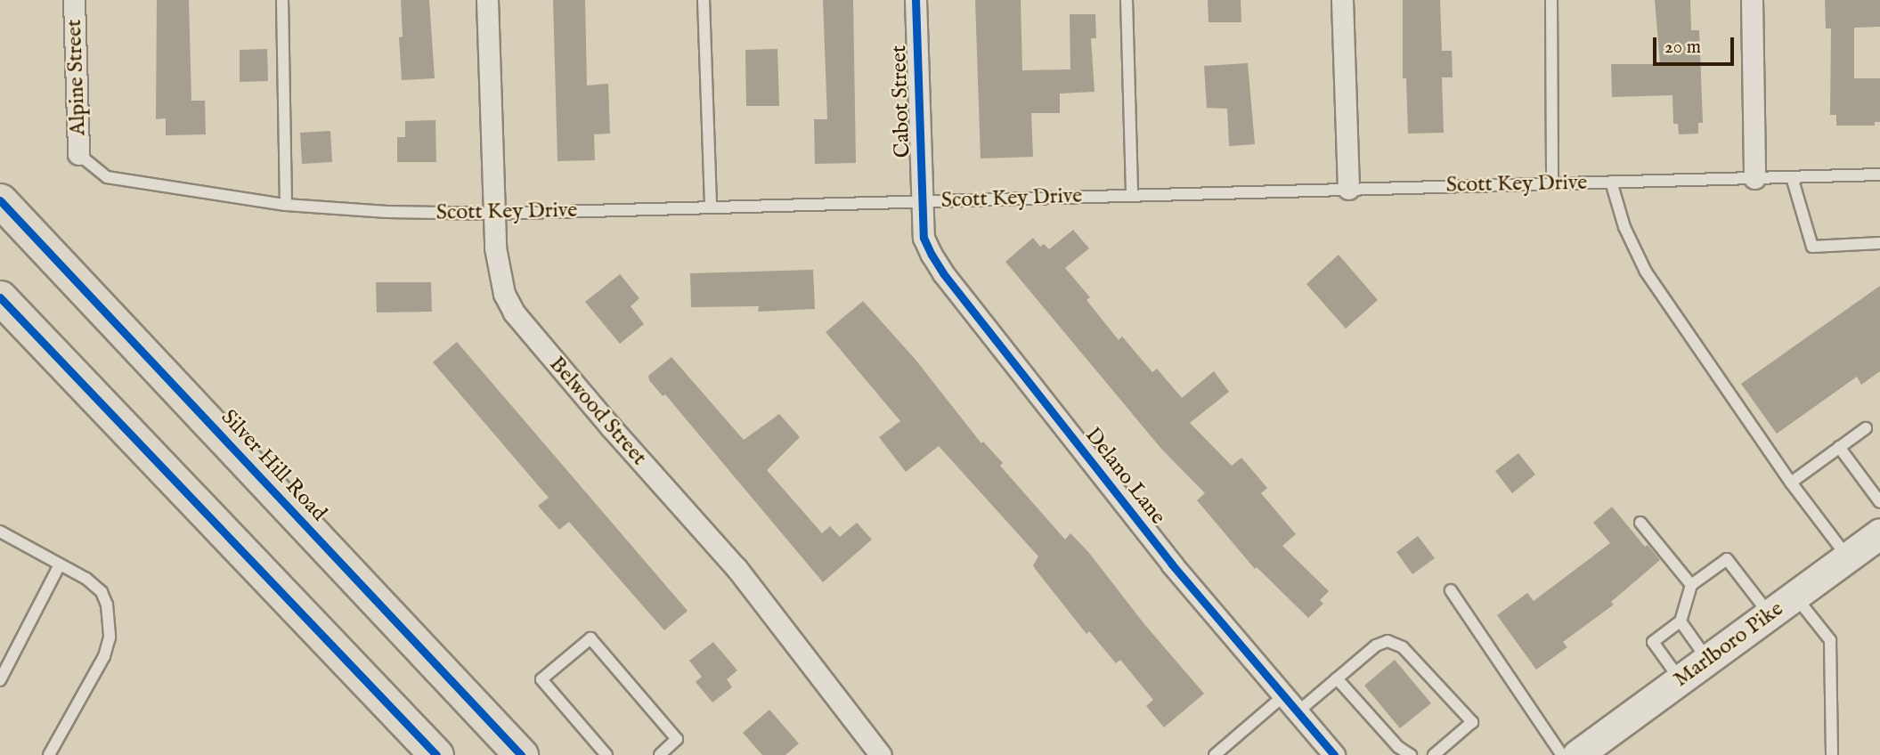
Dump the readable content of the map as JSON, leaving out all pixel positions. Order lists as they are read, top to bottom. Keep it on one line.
{"streets":{"main road":["Silver Hill Road","Marlboro Pike"],"street":["Alpine Street","Cabot Street","Belwood Street","Delano Lane"],"lane":["Scott Key Drive"]},"crossings":[["Alpine Street","Scott Key Drive"],["Cabot Street","Scott Key Drive"],["Cabot Street","Delano Lane"],["Scott Key Drive","Belwood Street"],["Scott Key Drive","Delano Lane"]],"scale_bar":"20 m"}
